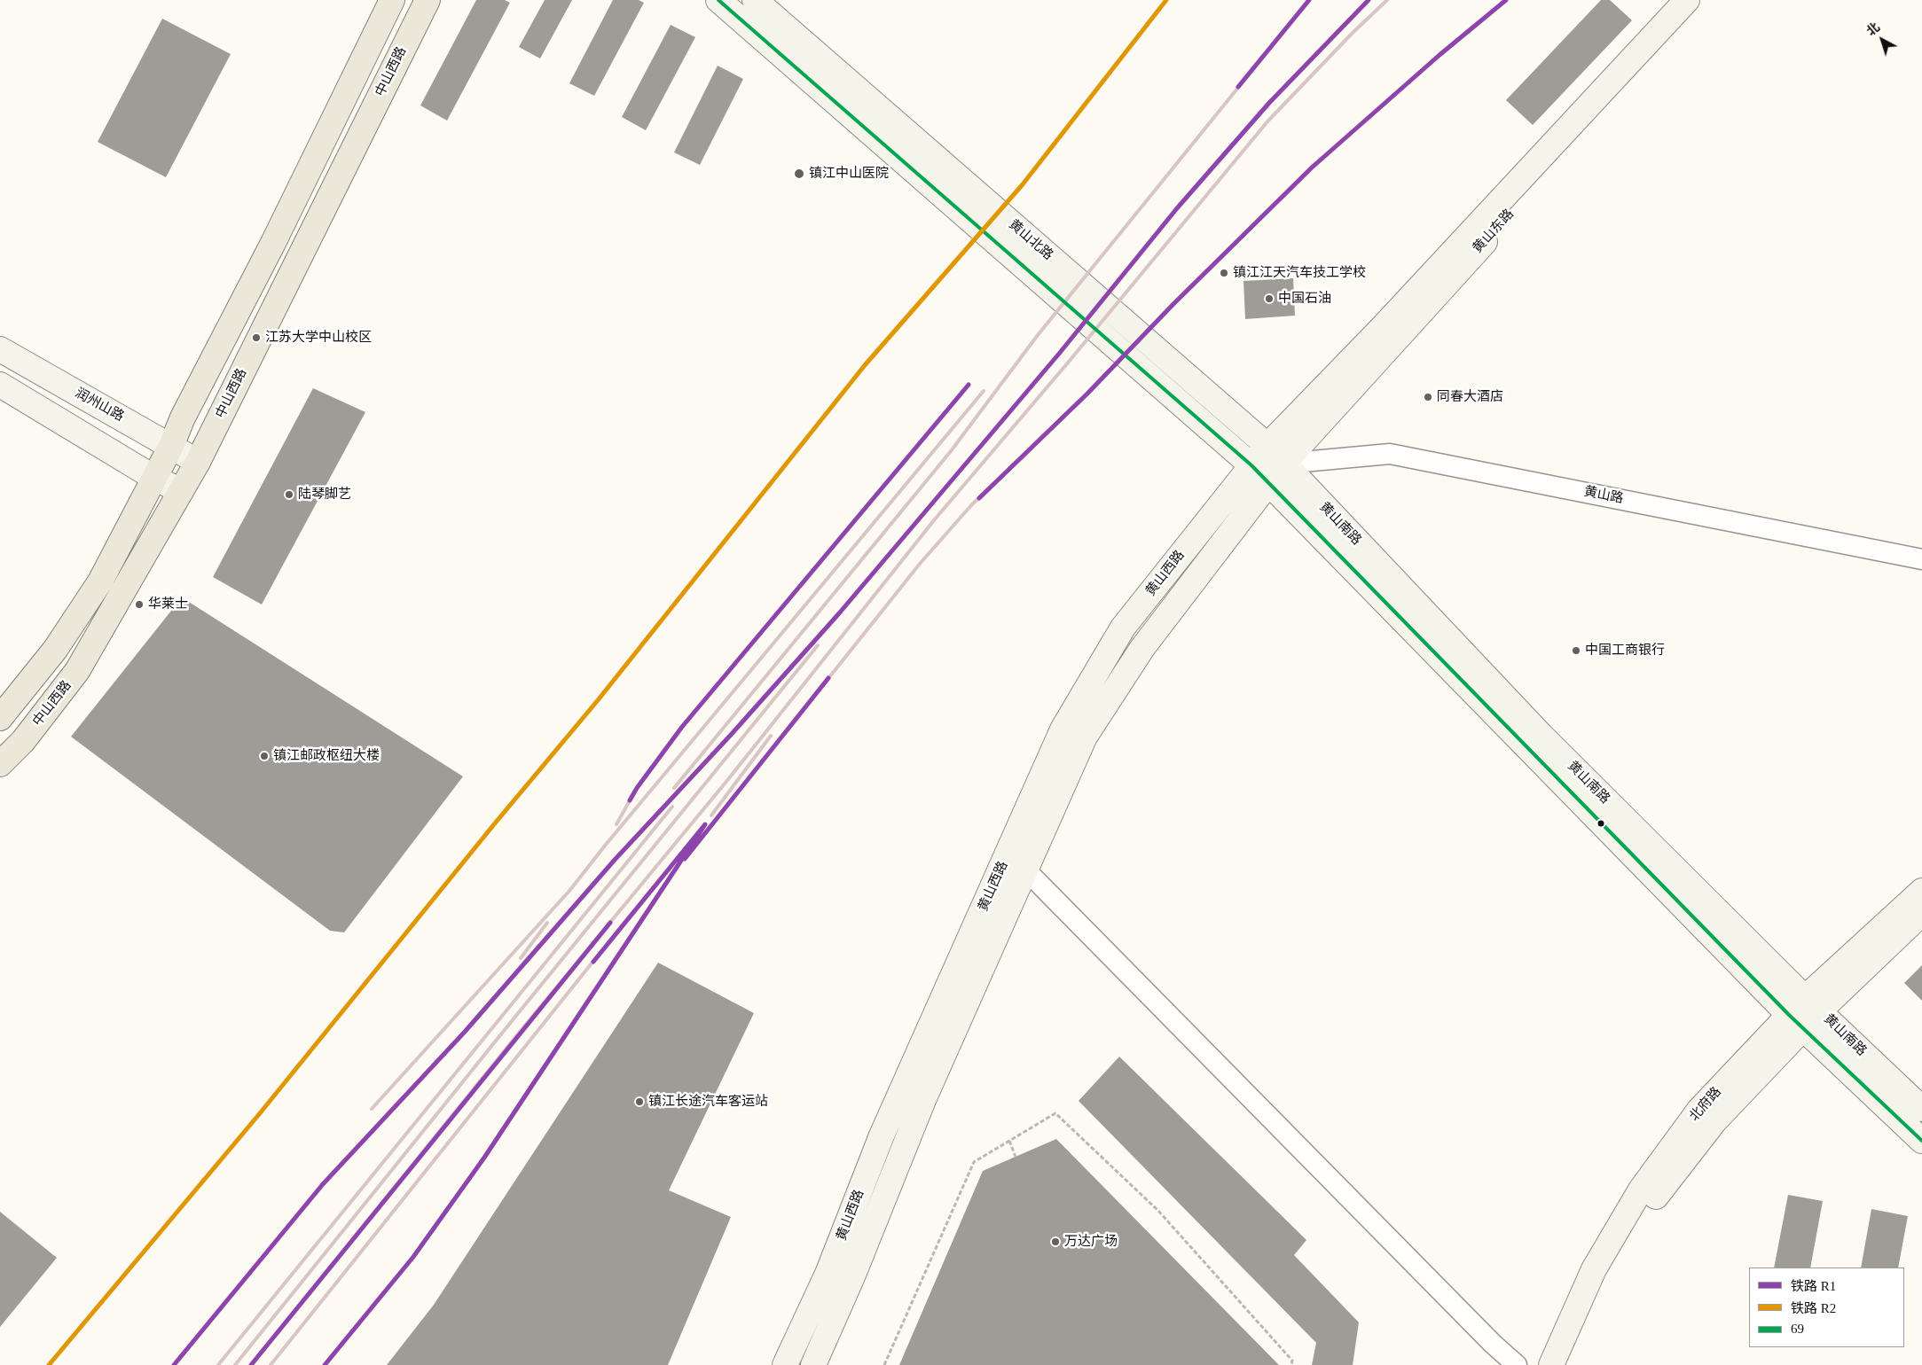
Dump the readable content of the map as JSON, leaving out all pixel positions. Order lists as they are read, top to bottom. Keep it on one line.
{"streets":{"main road":["中山西路","黄山东路","黄山北路","润州山路","黄山南路","黄山西路","北府路"],"street":["黄山路"]},"crossings":[["中山西路","润州山路"],["黄山东路","黄山北路"],["黄山东路","黄山路"],["黄山东路","黄山南路"],["黄山东路","黄山西路"],["黄山北路","黄山南路"],["黄山北路","黄山西路"],["黄山路","黄山南路"],["黄山路","黄山西路"],["黄山南路","黄山西路"],["黄山南路","北府路"]],"places":["镇江中山医院","镇江江天汽车技工学校","中国石油","江苏大学中山校区","同春大酒店","陆琴脚艺","华莱士","中国工商银行","镇江邮政枢纽大楼","镇江长途汽车客运站","万达广场"],"lines":["rail line R1","rail line R2","transit line 69"],"legend":["铁路 R1","铁路 R2","69"],"north":"top left"}
